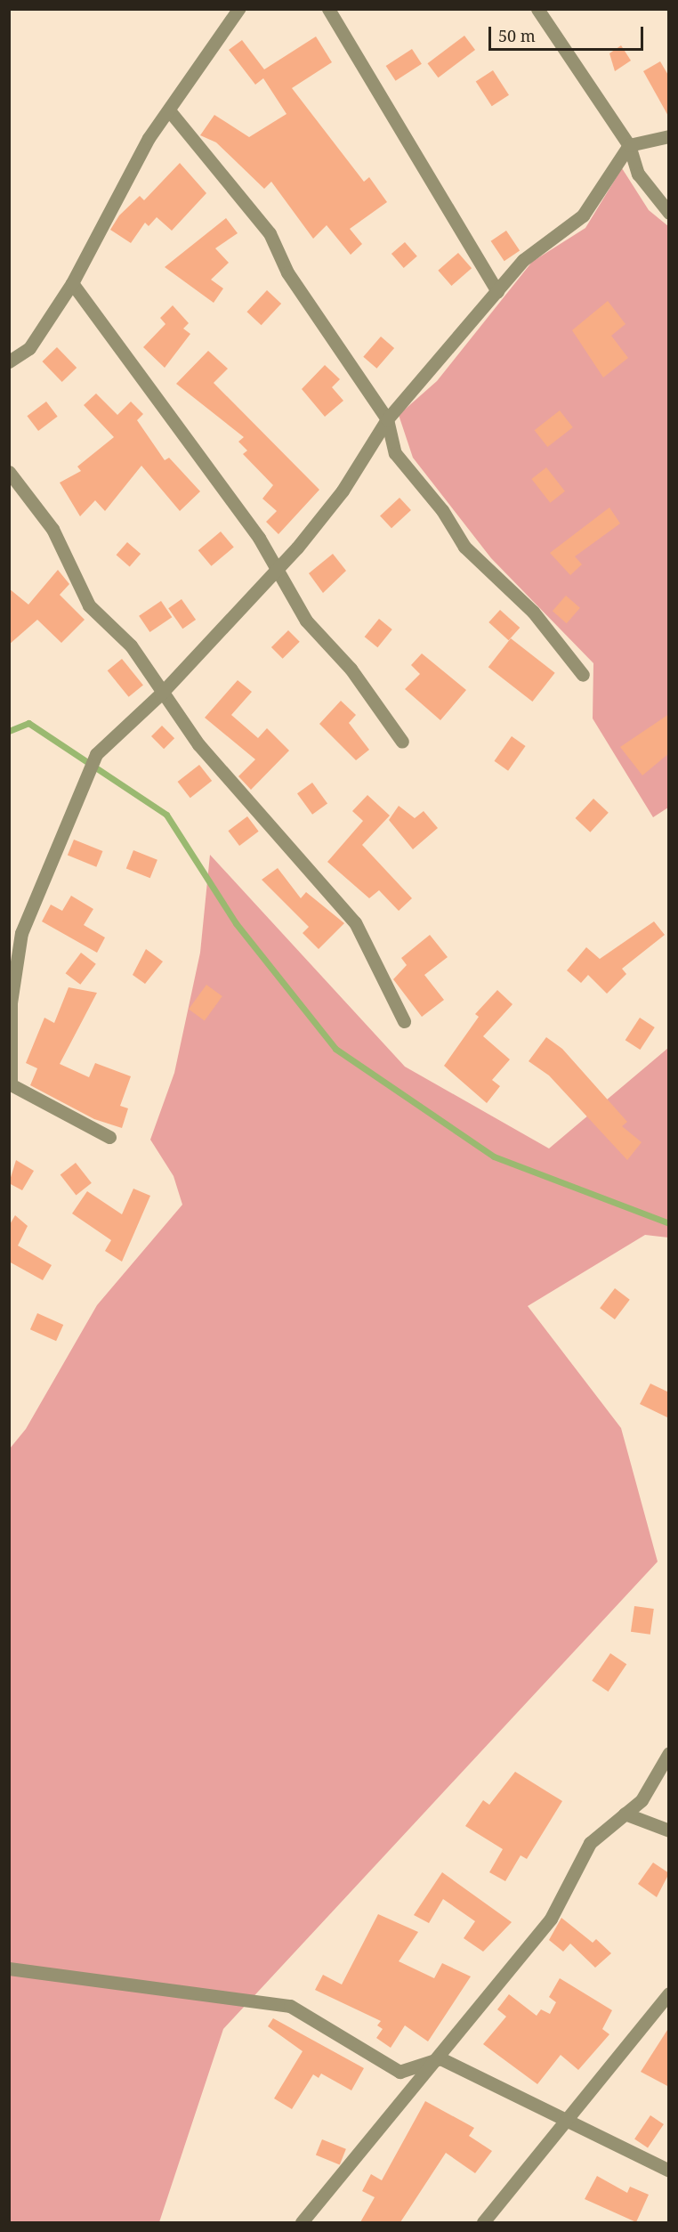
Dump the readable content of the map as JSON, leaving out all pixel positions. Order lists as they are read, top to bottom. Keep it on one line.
{"scale_bar":"50 m"}
